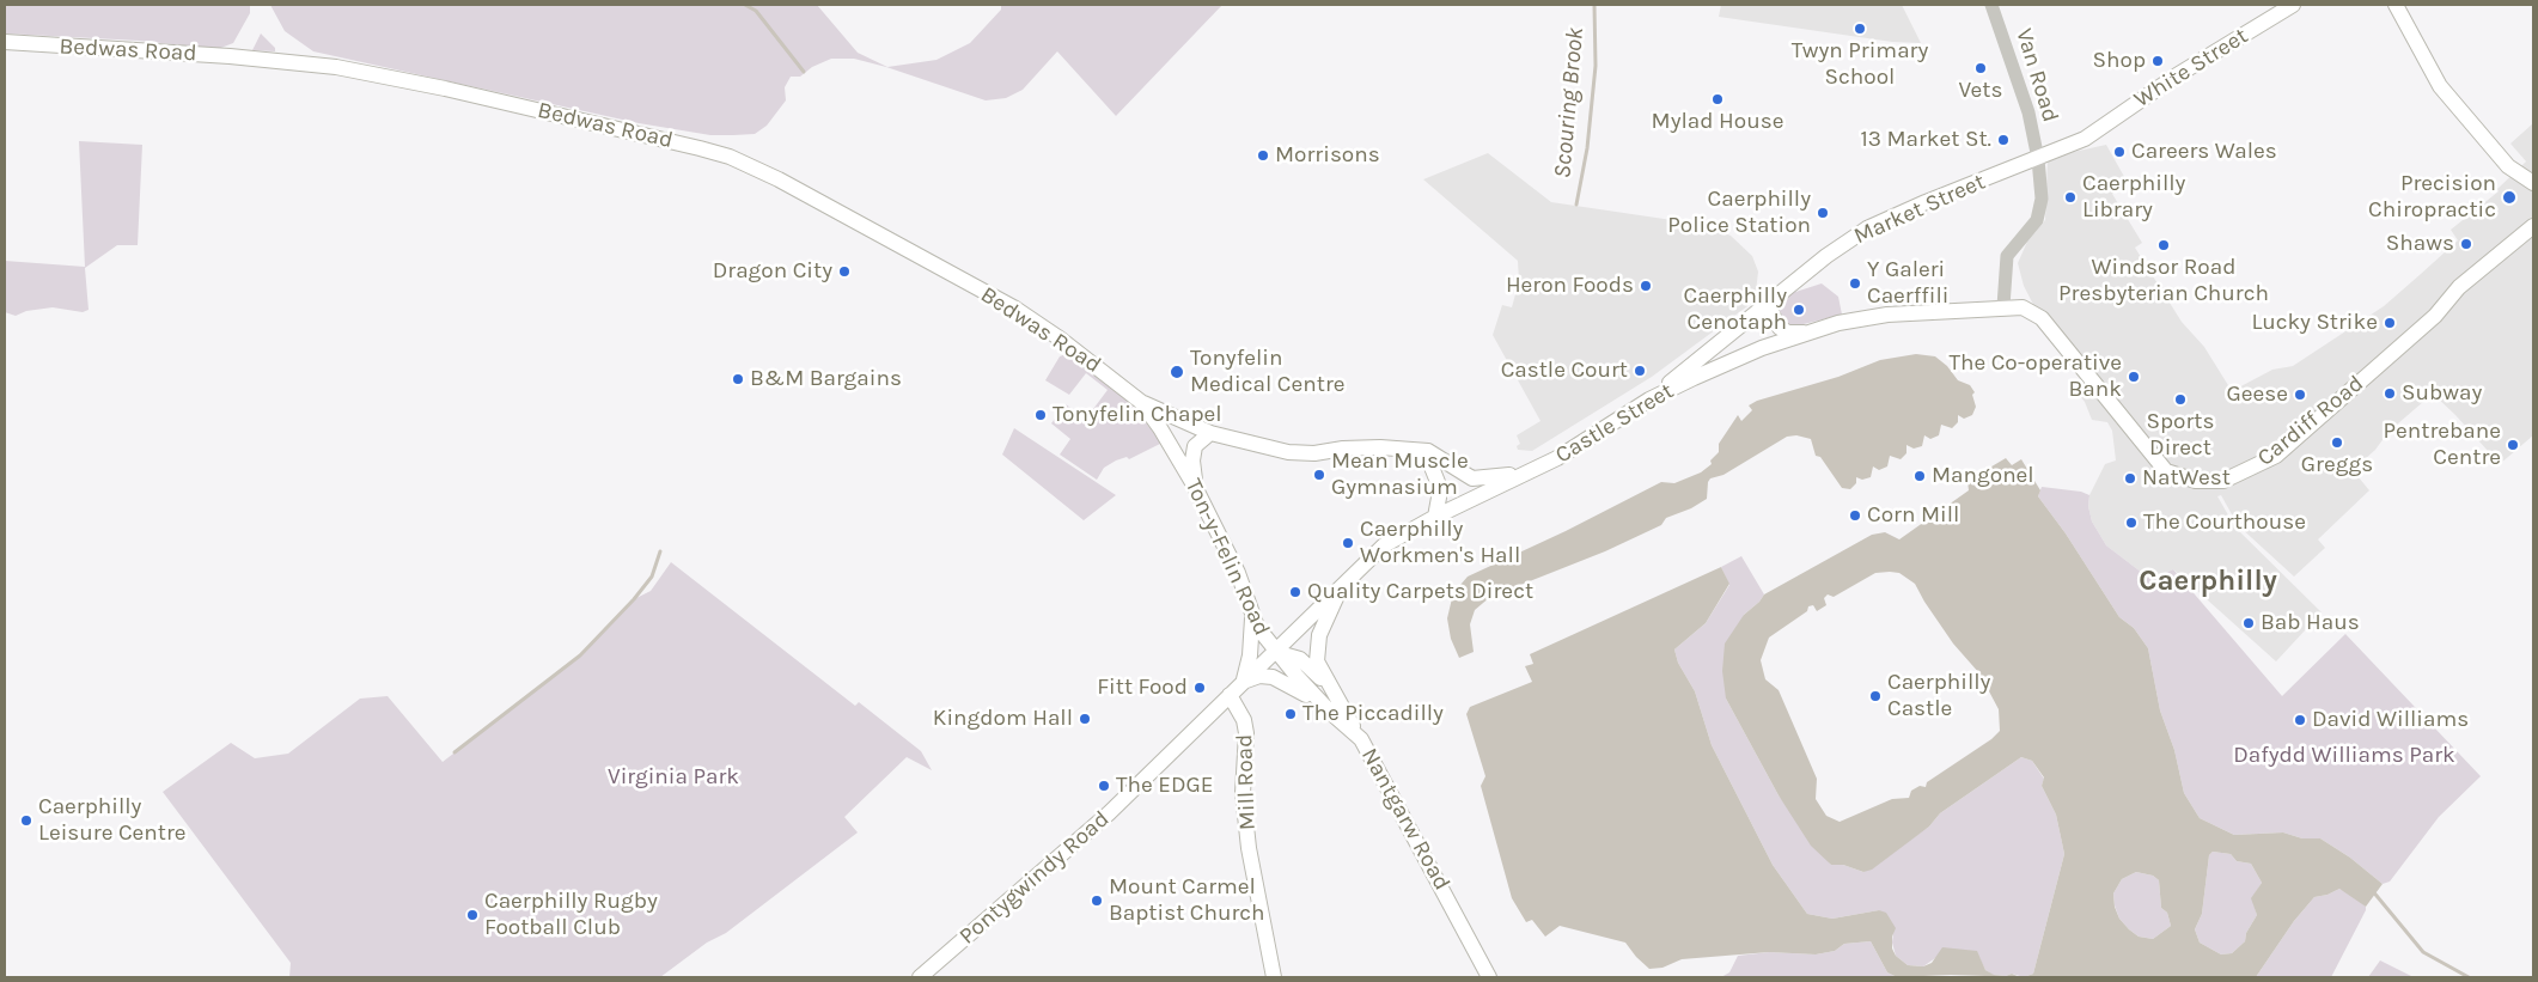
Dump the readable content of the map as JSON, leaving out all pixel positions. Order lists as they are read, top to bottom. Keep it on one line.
{"streets":{"main road":["Bedwas Road","White Street","Market Street","Cardiff Road","Castle Street","Ton-y-Felin Road","Mill Road","Nantgarw Road","Pontygwindy Road"],"street":["Van Road"]},"crossings":[["Bedwas Road","Ton-y-Felin Road"],["White Street","Market Street"],["Van Road","Market Street"],["Van Road","Cardiff Road"],["Van Road","Castle Street"],["Market Street","Castle Street"],["Cardiff Road","Castle Street"],["Castle Street","Ton-y-Felin Road"],["Castle Street","Nantgarw Road"],["Castle Street","Pontygwindy Road"],["Ton-y-Felin Road","Nantgarw Road"],["Ton-y-Felin Road","Pontygwindy Road"],["Mill Road","Pontygwindy Road"],["Nantgarw Road","Pontygwindy Road"]],"districts":["Caerphilly"],"water":["Scouring Brook"],"parks":["Dafydd Williams Park","Virginia Park"],"places":["Twyn Primary School","Shop","Vets","Mylad House","13 Market St.","Careers Wales","Morrisons","Caerphilly Library","Precision Chiropractic","Caerphilly Police Station","Shaws","Windsor Road Presbyterian Church","Dragon City","Y Galeri Caerffili","Heron Foods","Caerphilly Cenotaph","Lucky Strike","Castle Court","Tonyfelin Medical Centre","The Co-operative Bank","B&M Bargains","Subway","Geese","Sports Direct","Tonyfelin Chapel","Greggs","Pentrebane Centre","Mean Muscle Gymnasium","Mangonel","NatWest","Corn Mill","The Courthouse","Caerphilly Workmen's Hall","Quality Carpets Direct","Bab Haus","Fitt Food","Caerphilly Castle","The Piccadilly","Kingdom Hall","David Williams","The EDGE","Caerphilly Leisure Centre","Mount Carmel Baptist Church","Caerphilly Rugby Football Club"]}
